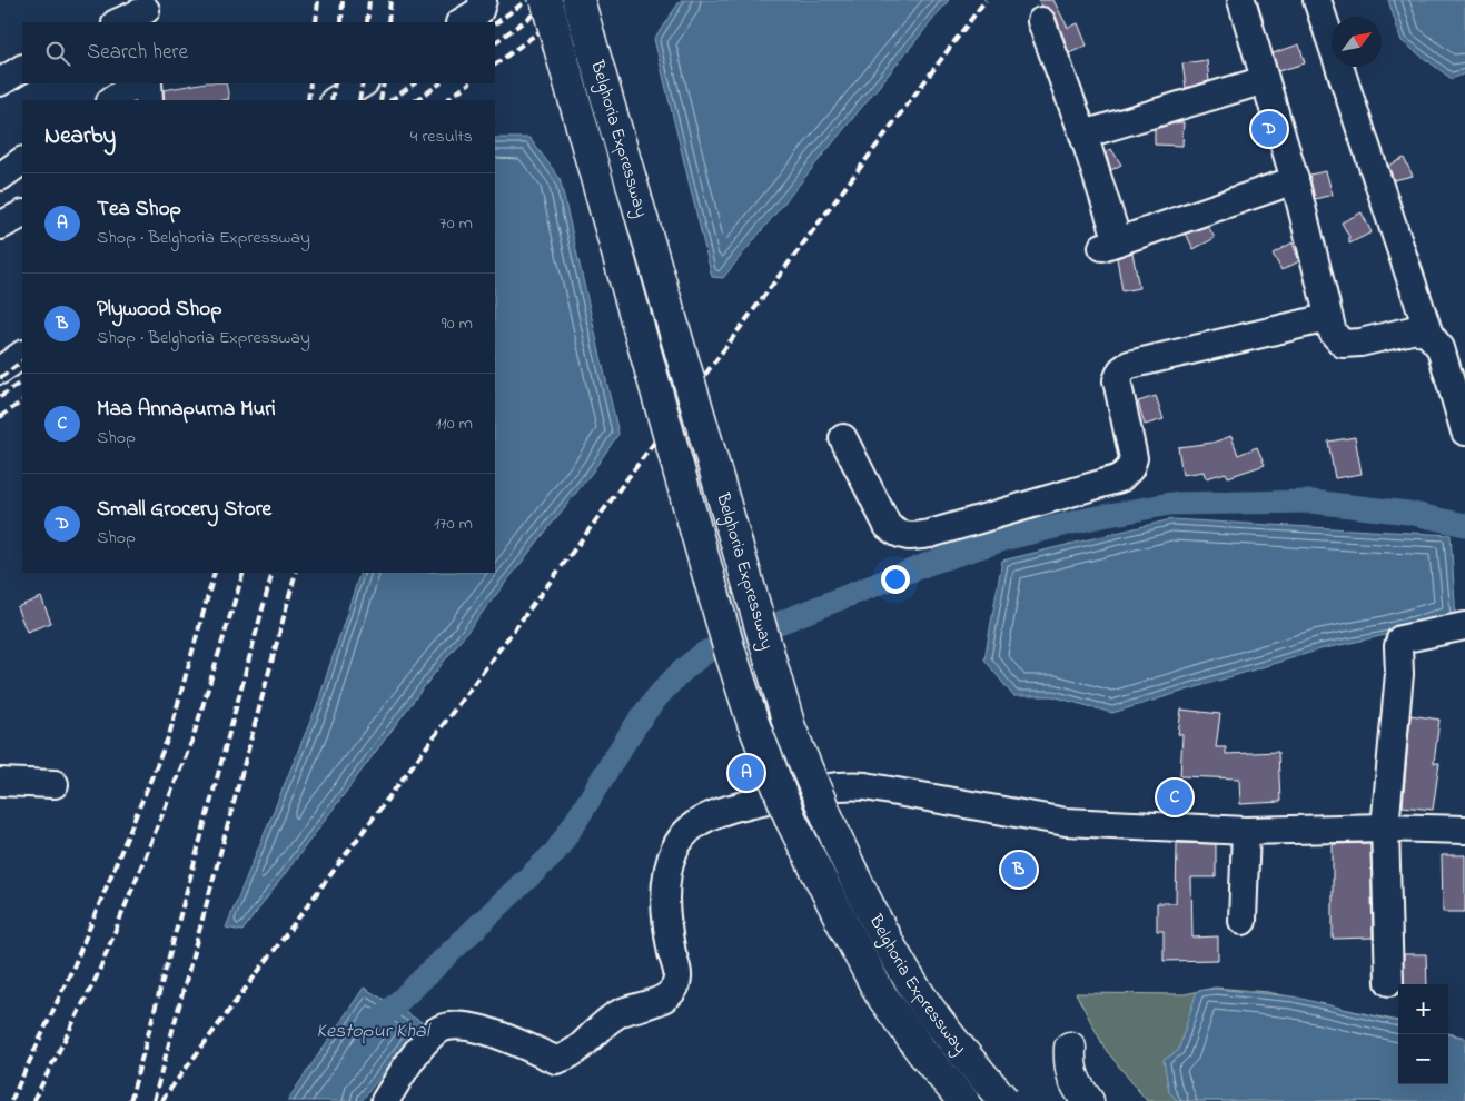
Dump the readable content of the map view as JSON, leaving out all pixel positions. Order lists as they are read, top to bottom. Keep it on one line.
{"streets":{"highway":["Belghoria Expressway"]},"water":["Kestopur Khal"],"north":"top right","page":{"search":"Search here","heading":["Nearby","4 results"],"pins":["D","A","C","B"],"list":[{"mark":"A","name":"Tea Shop","note":"Shop · Belghoria Expressway","value":"70 m"},{"mark":"B","name":"Plywood Shop","note":"Shop · Belghoria Expressway","value":"90 m"},{"mark":"C","name":"Maa Annapurna Muri","note":"Shop","value":"110 m"},{"mark":"D","name":"Small Grocery Store","note":"Shop","value":"170 m"}],"map_buttons":["+","−"]}}
